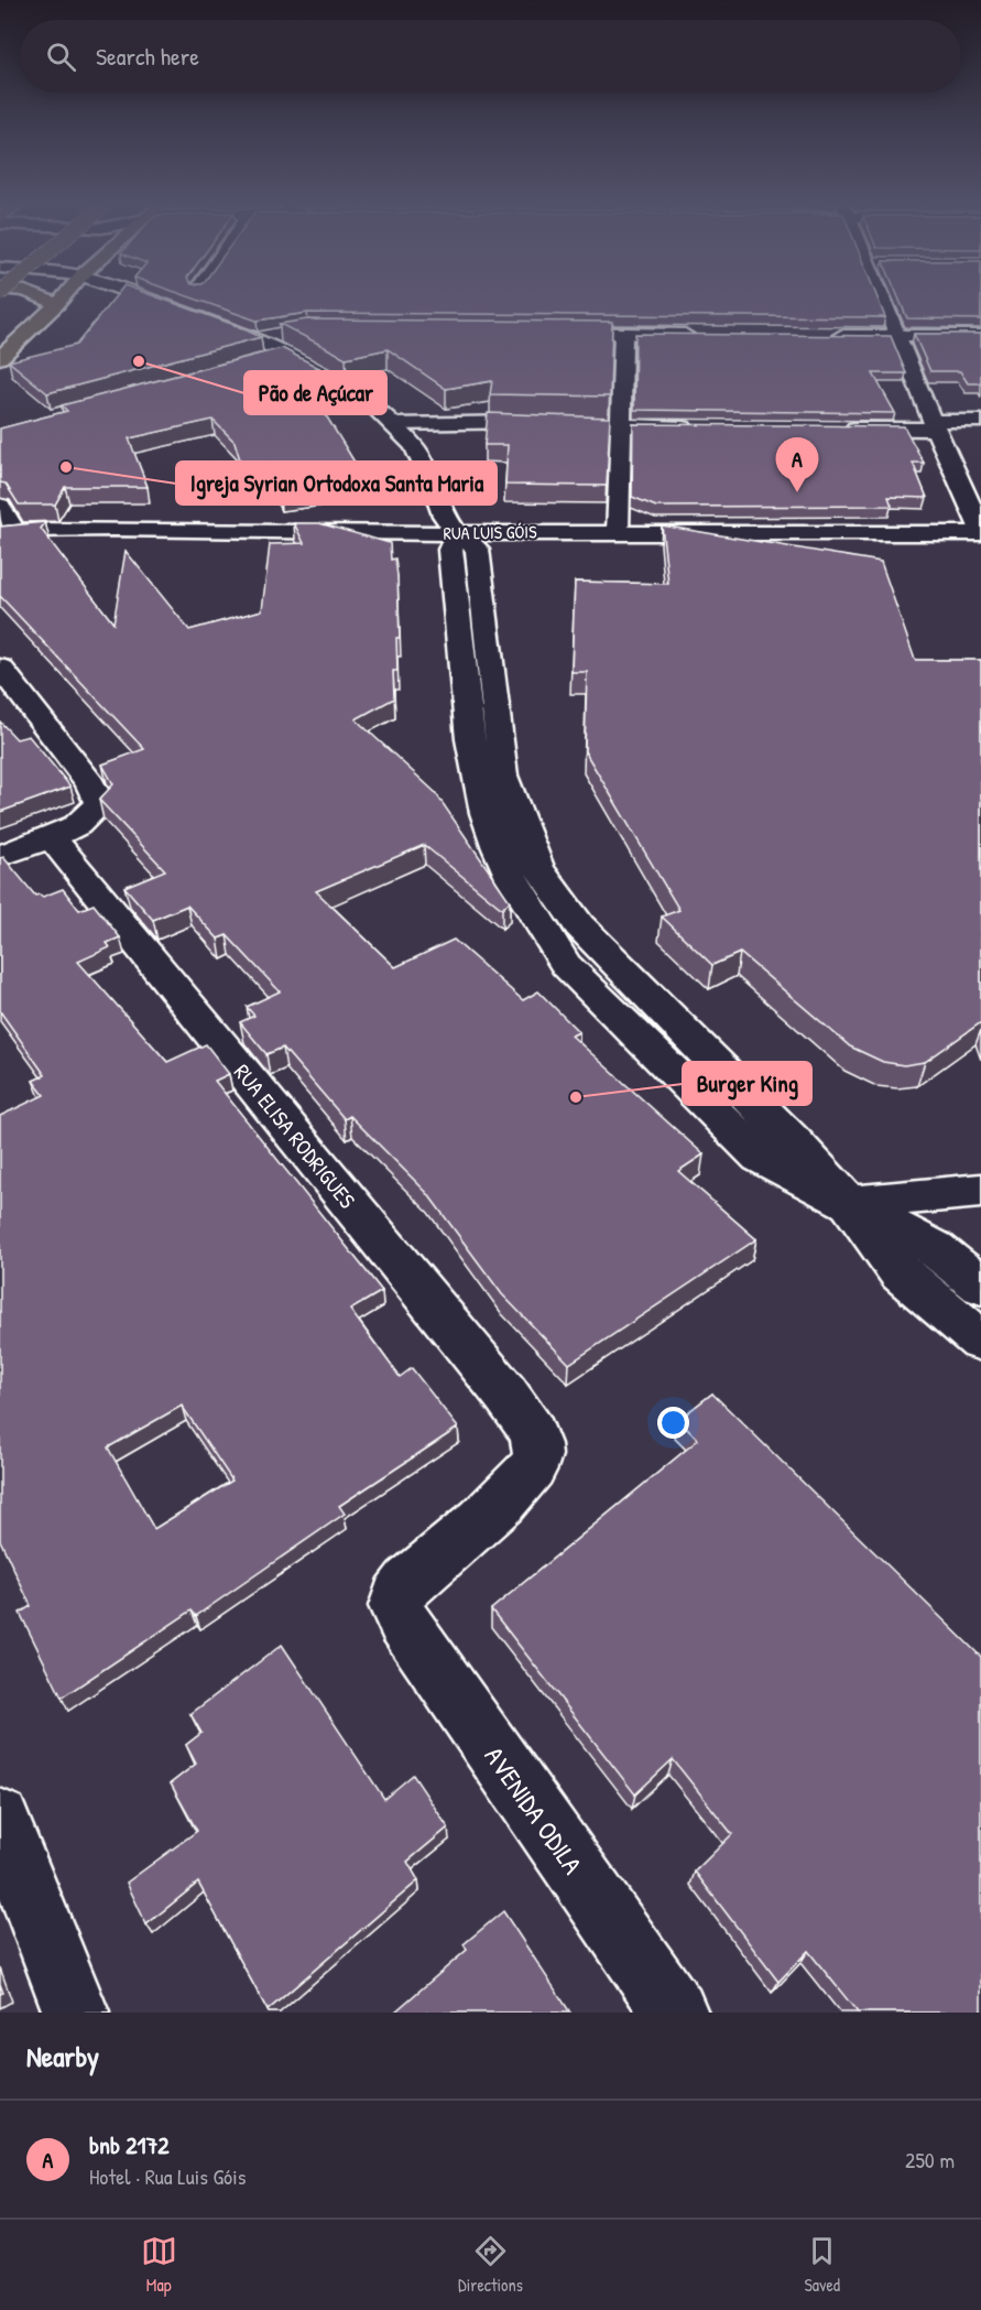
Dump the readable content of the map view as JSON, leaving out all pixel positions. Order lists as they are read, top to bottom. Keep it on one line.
{"streets":{"street":["RUA LUIS GÓIS","RUA ELISA RODRIGUES","AVENIDA ODILA"]},"crossings":[["RUA ELISA RODRIGUES","AVENIDA ODILA"]],"places":["Pão de Açúcar","Igreja Syrian Ortodoxa Santa Maria","Burger King"],"page":{"search":"Search here","pins":"A","heading":"Nearby","list":[{"mark":"A","name":"bnb 2172","note":"Hotel · Rua Luis Góis","value":"250 m"}],"nav":["Map","Directions","Saved"]}}
